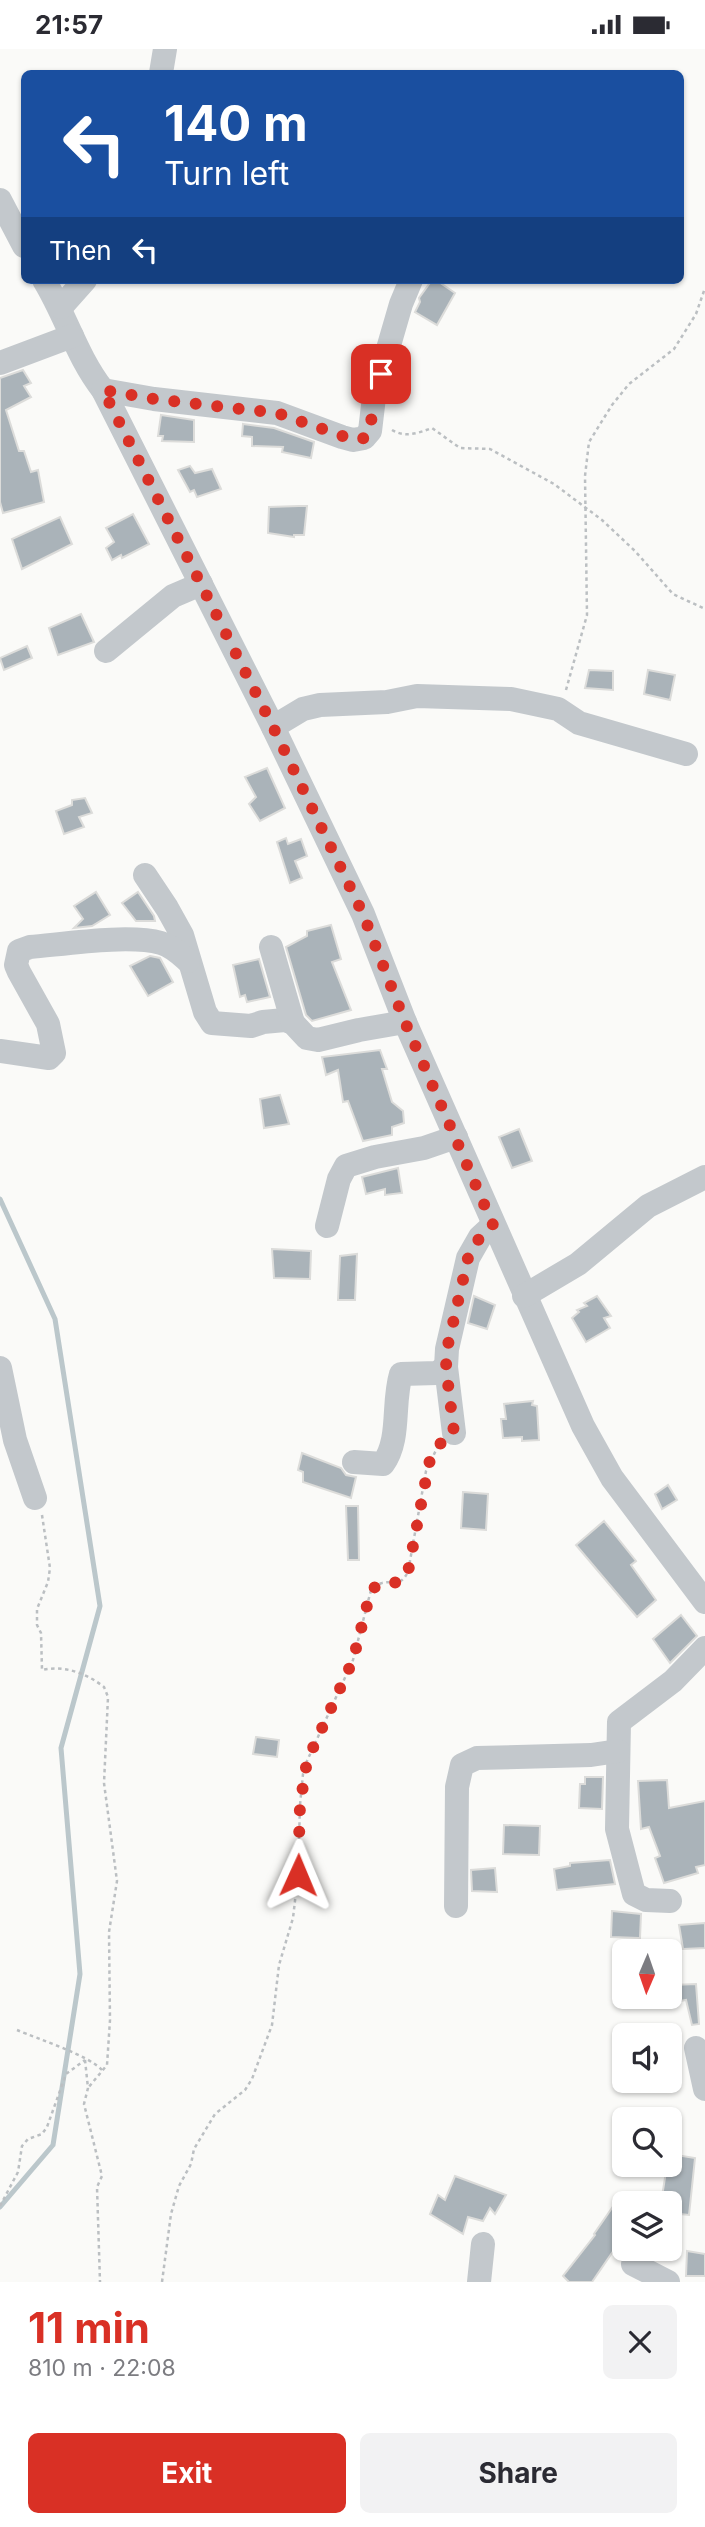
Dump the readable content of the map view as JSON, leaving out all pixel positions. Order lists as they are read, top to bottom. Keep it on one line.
{"north":"bottom","page":{"status":"21:57","turn":["140 m","Turn left"],"then":"Then","heading":["11 min","810 m · 22:08"],"buttons":["Exit","Share"]}}
